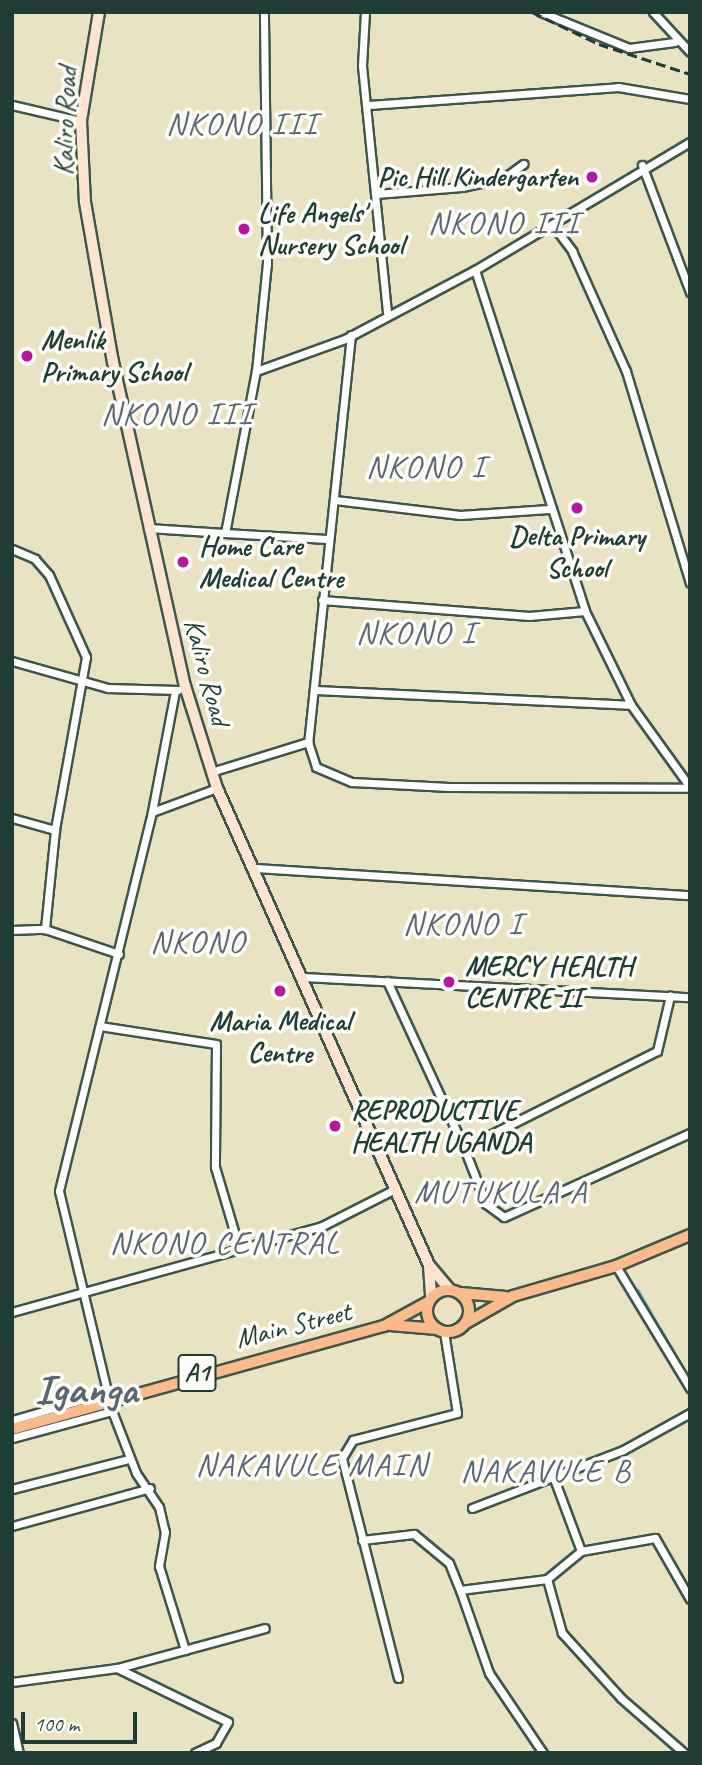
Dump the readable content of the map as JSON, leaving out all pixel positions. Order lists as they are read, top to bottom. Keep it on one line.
{"streets":{"main road":["Kaliro Road","Main Street","A1"]},"crossings":[["Kaliro Road","A1"],["Main Street","A1"]],"districts":["NKONO III","NKONO III","NKONO III","NKONO I","NKONO I","NKONO I","NKONO","MUTUKULA A","NKONO CENTRAL","Iganga","NAKAVULE MAIN","NAKAVULE B"],"places":["Pic Hill Kindergarten","Life Angels' Nursery School","Menlik Primary School","Delta Primary School","Home Care Medical Centre","MERCY HEALTH CENTRE II","Maria Medical Centre","REPRODUCTIVE HEALTH UGANDA"],"scale_bar":"100 m"}
